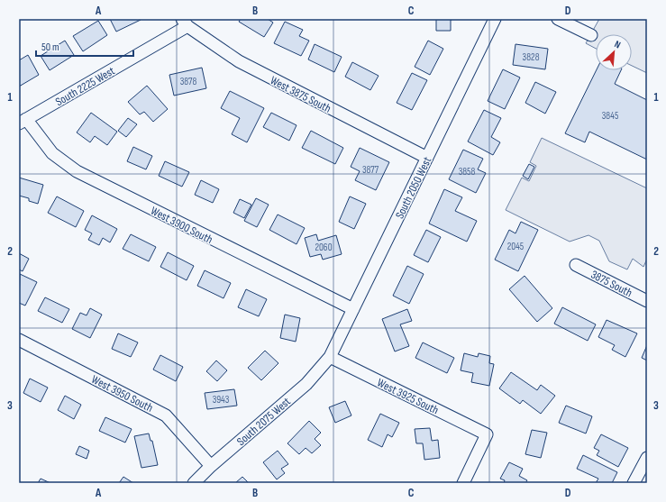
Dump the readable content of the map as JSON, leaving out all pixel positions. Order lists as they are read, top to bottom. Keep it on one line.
{"streets":{"street":["South 2225 West","West 3875 South","South 2050 West","West 3900 South","3875 South","West 3950 South","West 3925 South","South 2075 West"]},"crossings":[["South 2225 West","West 3875 South"],["South 2225 West","West 3900 South"],["West 3875 South","South 2050 West"],["South 2050 West","West 3900 South"],["South 2050 West","West 3925 South"],["South 2050 West","South 2075 West"],["West 3950 South","South 2075 West"],["West 3925 South","South 2075 West"]],"house_numbers":["3828","3878","3845","3877","3858","2045","2060","3943"],"scale_bar":"50 m","north":"top right","grid":{"columns":["A","B","C","D"],"rows":["1","2","3"]}}
